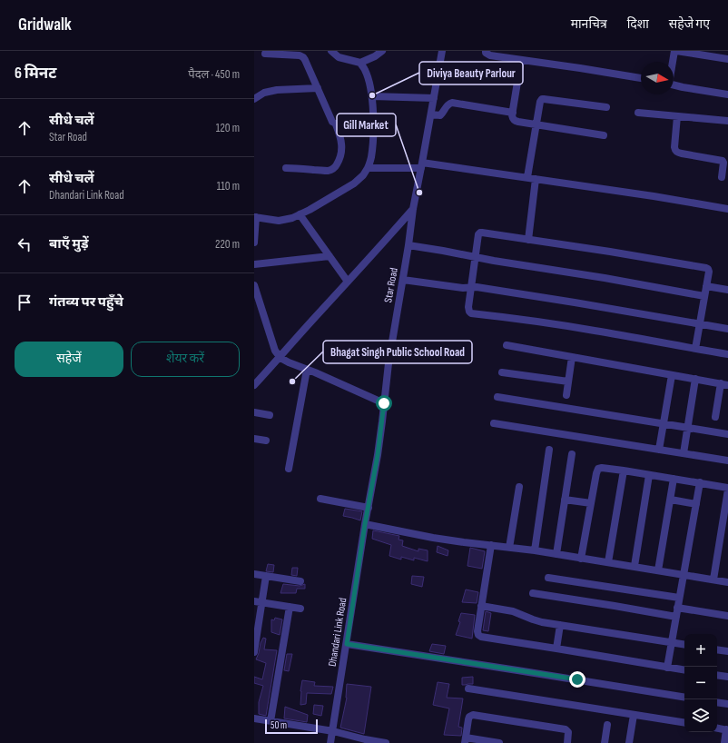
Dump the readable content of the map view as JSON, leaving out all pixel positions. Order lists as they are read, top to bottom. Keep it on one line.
{"streets":{"street":["Star Road","Dhandari Link Road"]},"crossings":[["Star Road","Dhandari Link Road"]],"places":["Diviya Beauty Parlour","Gill Market","Bhagat Singh Public School Road"],"scale_bar":"50 m","north":"right","page":{"header":"Gridwalk","nav":["मानचित्र","दिशा","सहेजे गए"],"heading":["6 मिनट","पैदल · 450 m"],"list":[["सीधे चलें","Star Road","120 m"],["सीधे चलें","Dhandari Link Road","110 m"],["बाएँ मुड़ें","220 m"],"गंतव्य पर पहुँचे"],"buttons":["सहेजें","शेयर करें"],"map_buttons":["+","−"],"scale":"50 m"}}
